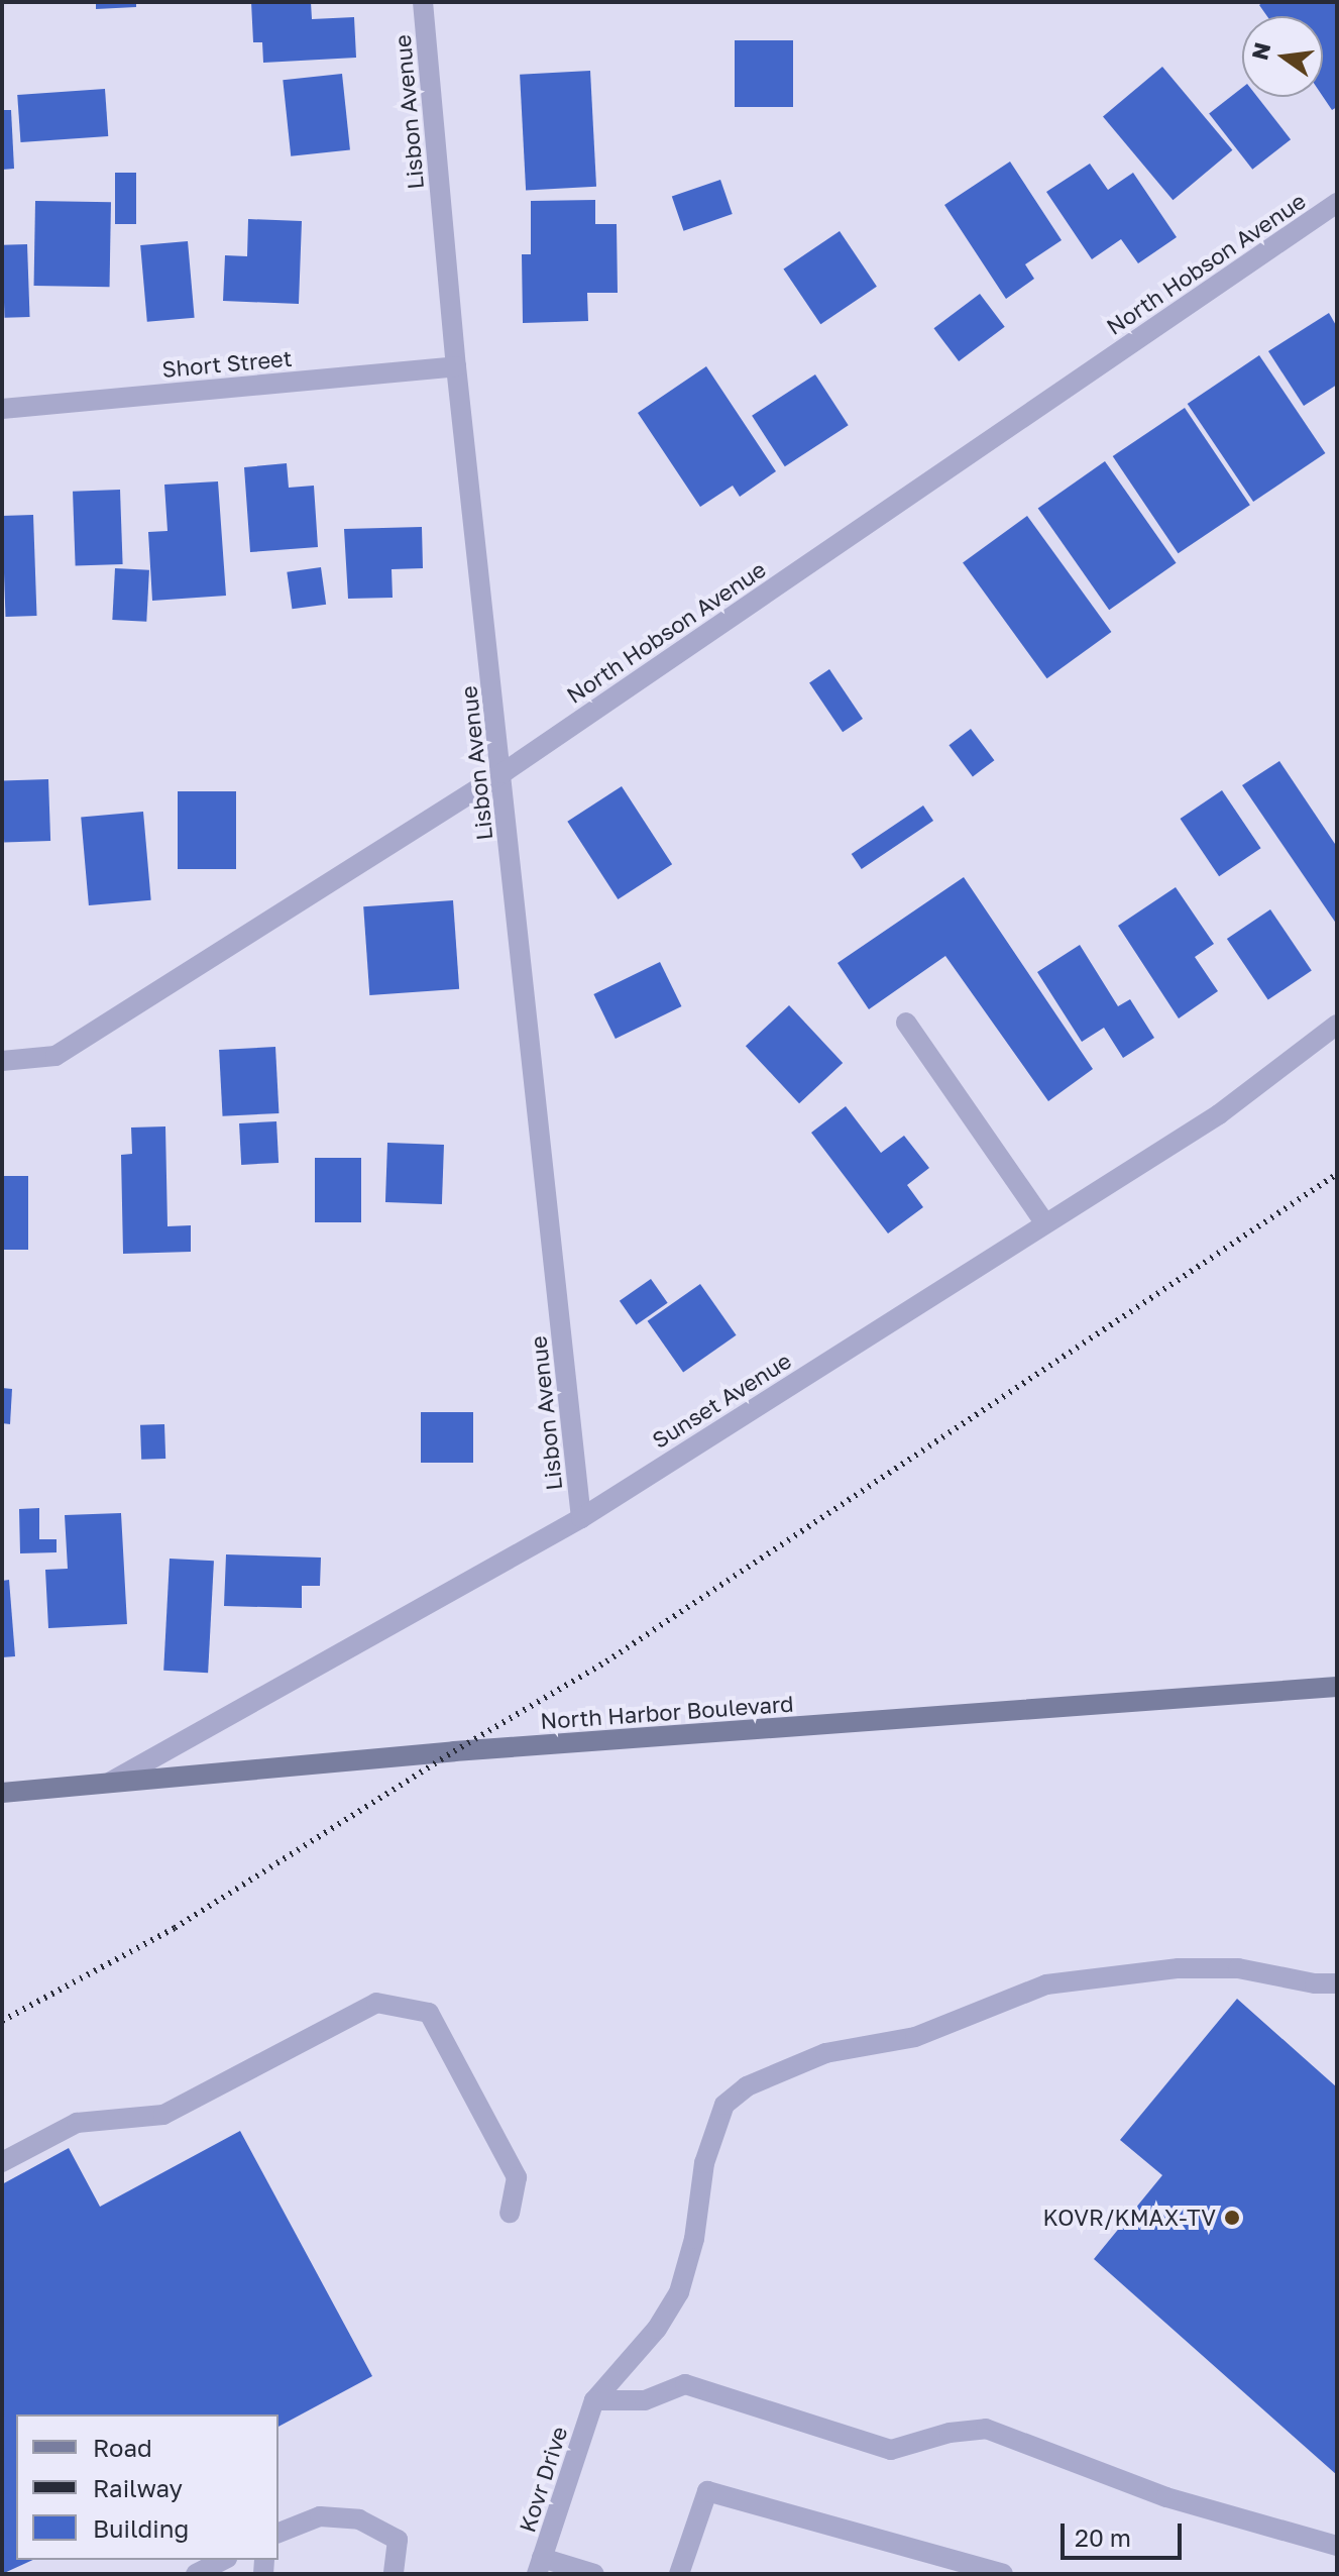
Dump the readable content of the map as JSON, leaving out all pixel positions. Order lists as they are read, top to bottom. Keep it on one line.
{"streets":{"main road":["North Harbor Boulevard"],"street":["Lisbon Avenue","North Hobson Avenue","Short Street","Sunset Avenue","Kovr Drive"]},"crossings":[["Lisbon Avenue","North Hobson Avenue"],["Lisbon Avenue","Short Street"],["Lisbon Avenue","Sunset Avenue"],["Sunset Avenue","North Harbor Boulevard"]],"places":["KOVR/KMAX-TV"],"legend":["Road","Railway","Building"],"scale_bar":"20 m","north":"left"}
